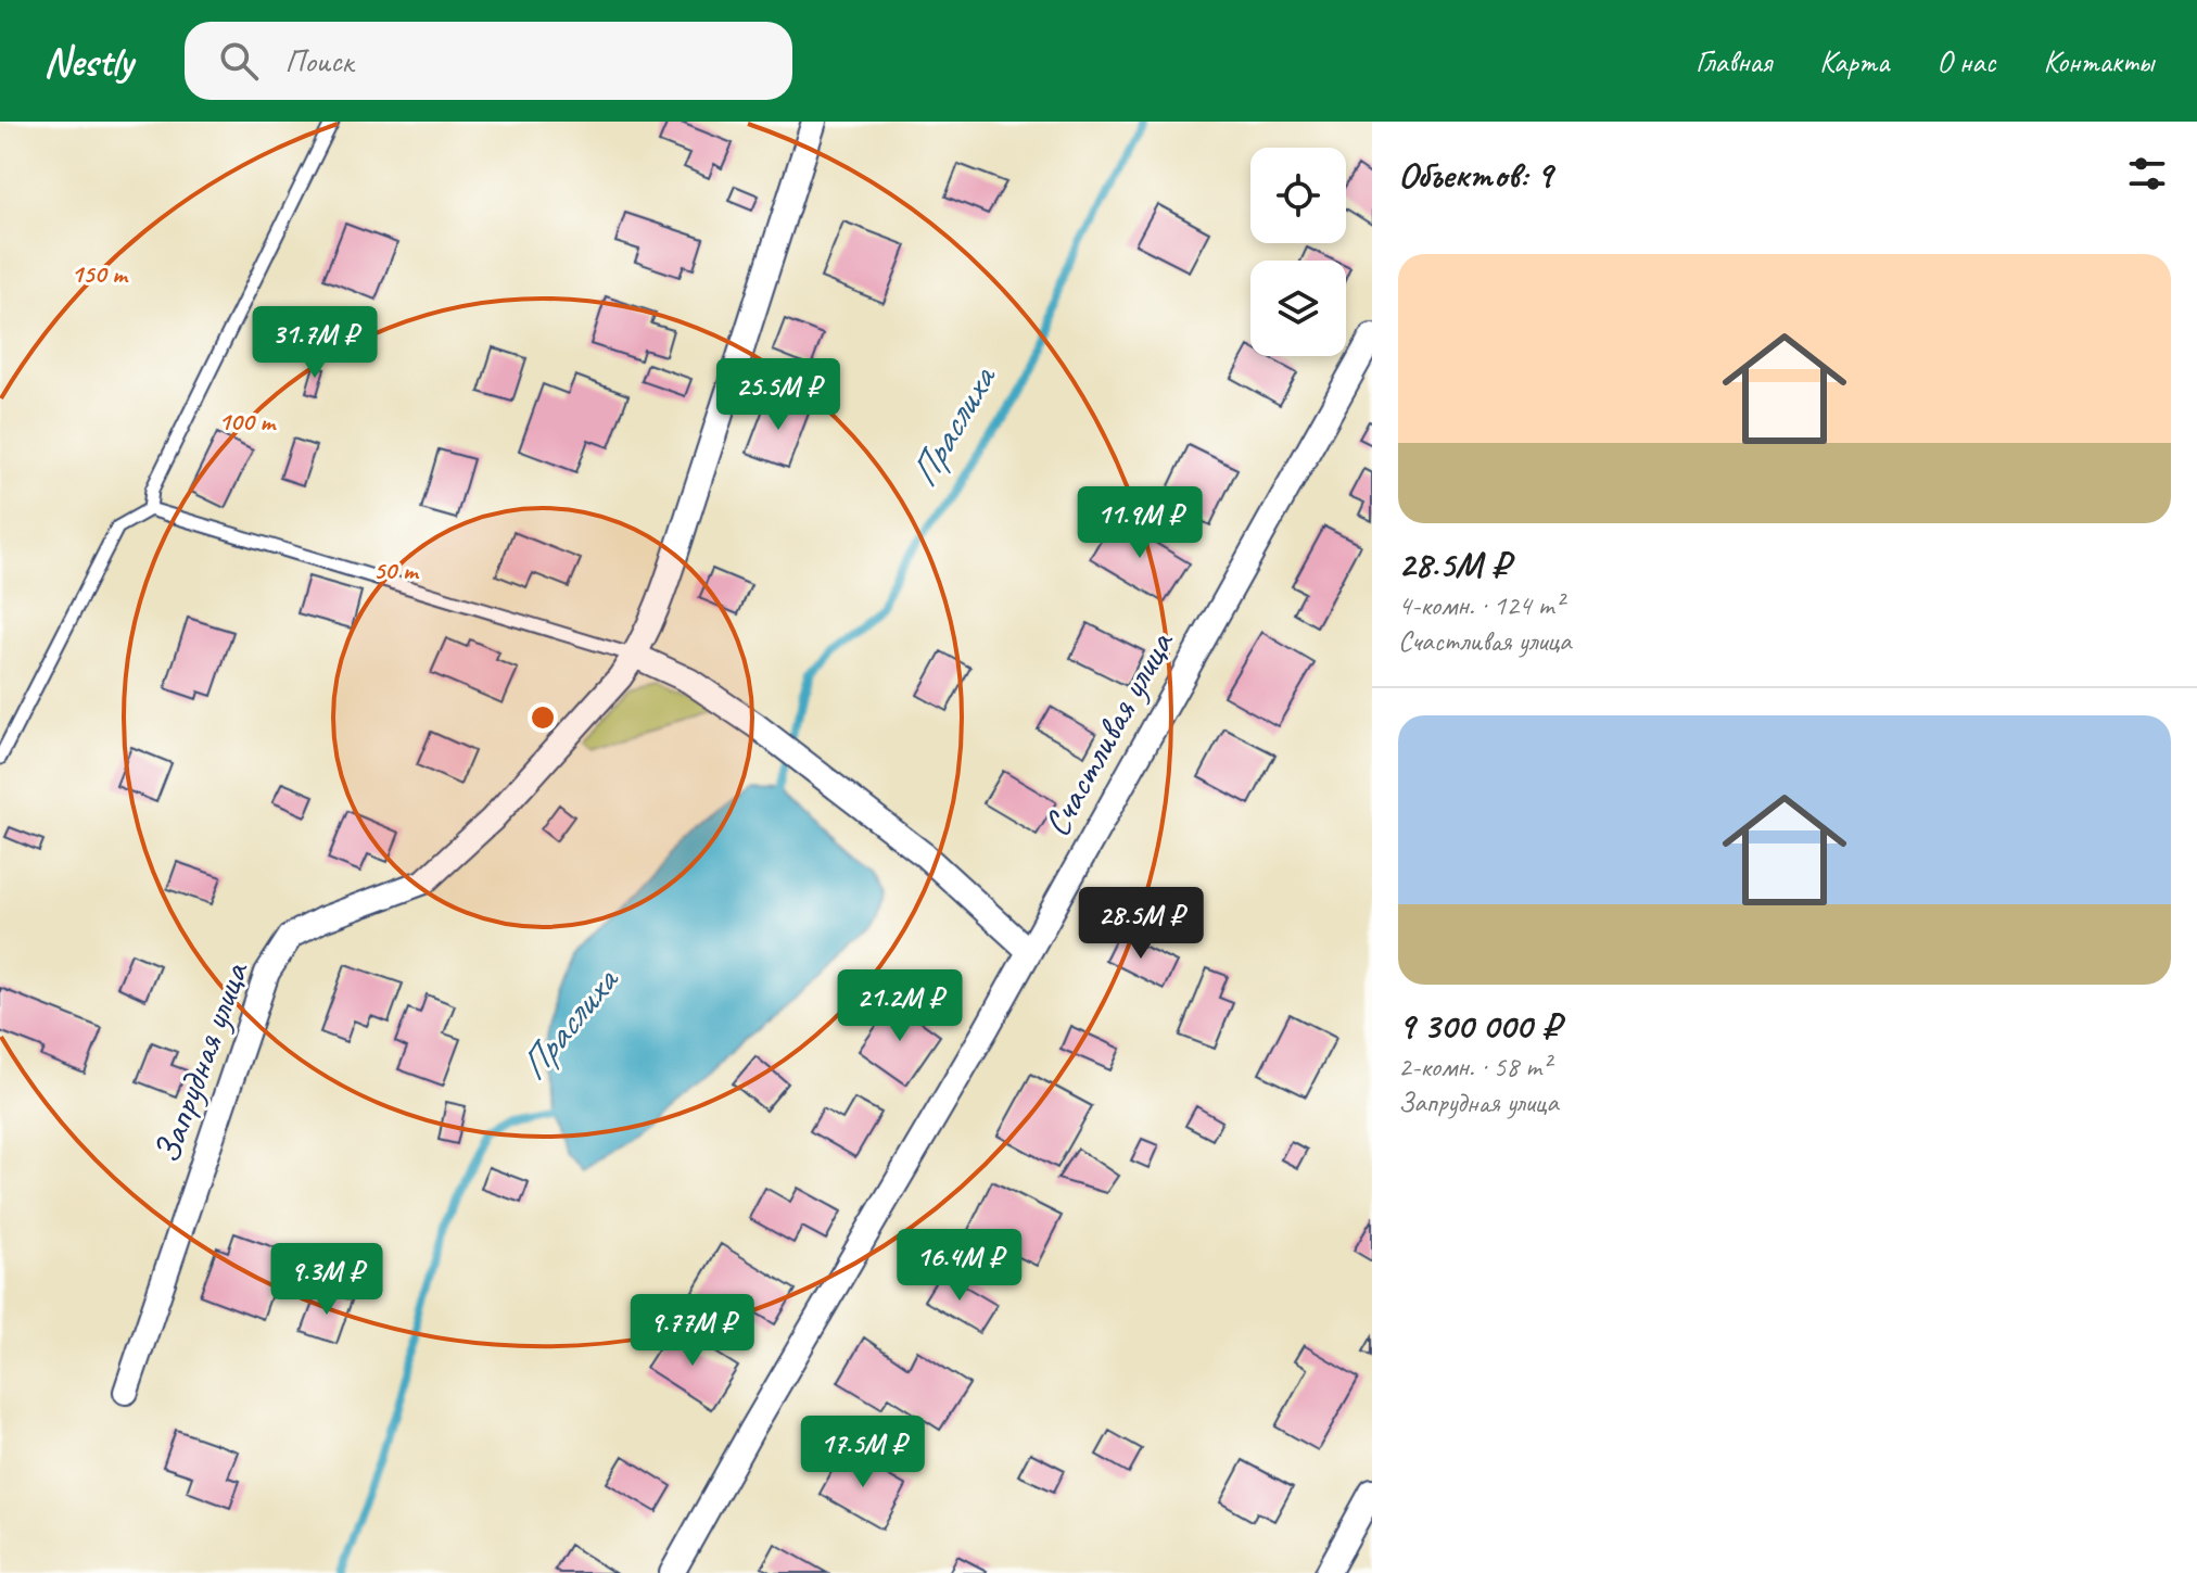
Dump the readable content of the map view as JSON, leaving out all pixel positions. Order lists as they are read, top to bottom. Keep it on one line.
{"streets":{"street":["Счастливая улица","Запрудная улица"]},"water":["Праслиха"],"page":{"header":"Nestly","search":"Поиск","nav":["Главная","Карта","О нас","Контакты"],"heading":"Объектов: 9","list":[{"name":"28.5M ₽","note":"4-комн. · 124 m² · Счастливая улица"},{"name":"9 300 000 ₽","note":"2-комн. · 58 m² · Запрудная улица"}],"price":["31.7M ₽","25.5M ₽","11.9M ₽","28.5M ₽","21.2M ₽","16.4M ₽","9.3M ₽","9.77M ₽","17.5M ₽"]},"rings":["150 m","100 m","50 m"]}
